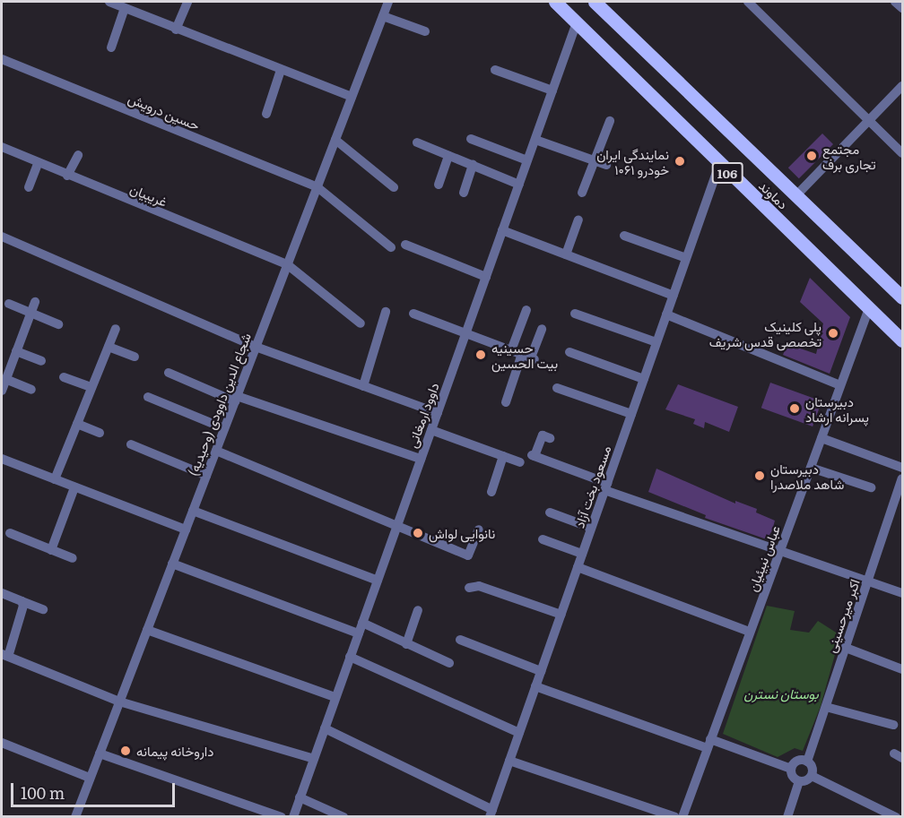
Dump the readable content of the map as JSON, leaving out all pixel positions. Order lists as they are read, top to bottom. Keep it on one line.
{"streets":{"main road":["106","دماوند"],"street":["حسین درویش","غریبیان","شجاع الدین داوودی (وحیدیه)","داوود ارمغانی","مسعود بخت آزاد","عباس نبیئیان","اکبر میرحسینی"]},"crossings":[["حسین درویش","شجاع الدین داوودی (وحیدیه)"],["غریبیان","شجاع الدین داوودی (وحیدیه)"],["دماوند","داوود ارمغانی"],["دماوند","مسعود بخت آزاد"],["دماوند","عباس نبیئیان"]],"parks":["بوستان نسترن"],"places":["مجتمع تجاری برف","نمایندگی ایران خودرو ۱۰۶۱","پلی کلینیک تخصصی قدس شریف","حسینیه بیت الحسین","دبیرستان پسرانه ارشاد","دبیرستان شاهد ملاصدرا","نانوایی لواش","داروخانه پیمانه"],"scale_bar":"100 m"}
